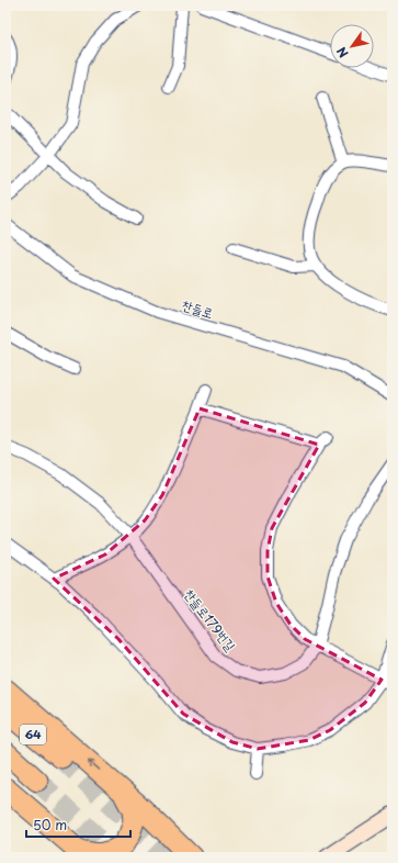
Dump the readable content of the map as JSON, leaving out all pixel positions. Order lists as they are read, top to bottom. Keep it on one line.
{"streets":{"highway":["64"],"street":["찬들로","찬들로179번길"]},"scale_bar":"50 m","north":"bottom left"}
